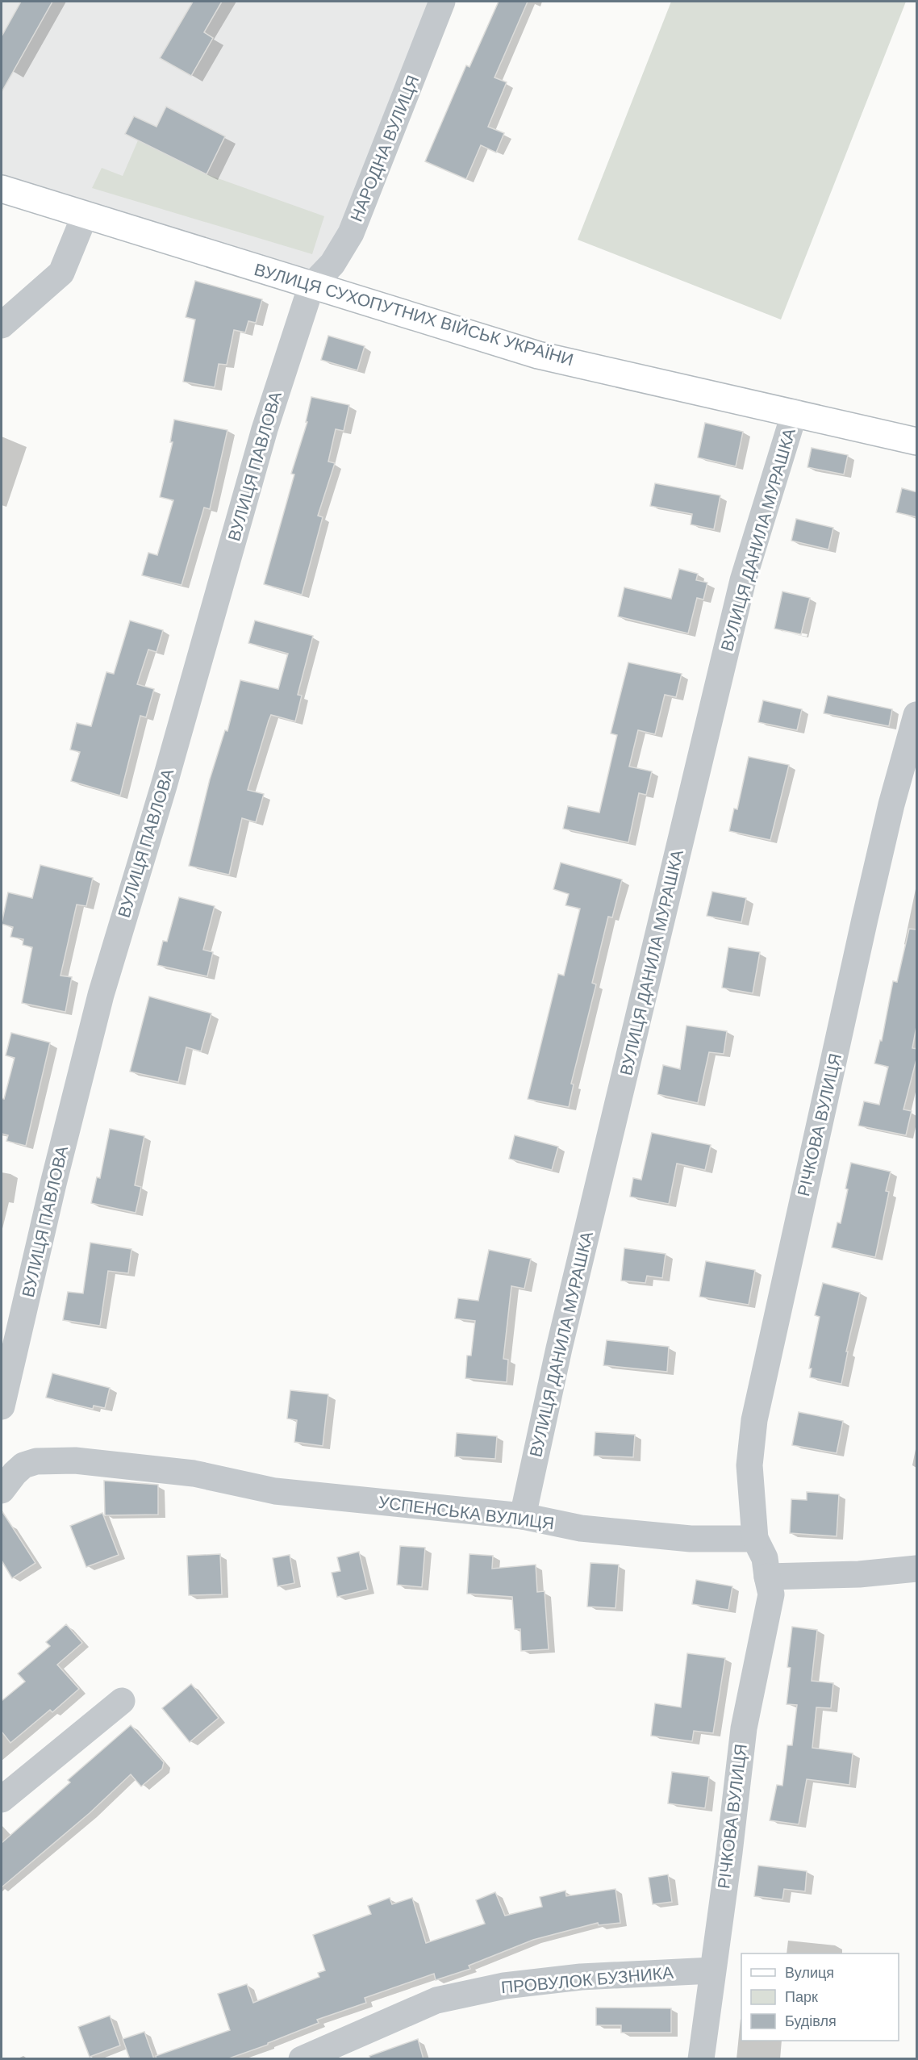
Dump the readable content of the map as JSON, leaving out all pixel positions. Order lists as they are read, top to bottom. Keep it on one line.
{"streets":{"street":["НАРОДНА ВУЛИЦЯ","ВУЛИЦЯ СУХОПУТНИХ ВІЙСЬК УКРАЇНИ","ВУЛИЦЯ ПАВЛОВА","ВУЛИЦЯ ДАНИЛА МУРАШКА","РІЧКОВА ВУЛИЦЯ","УСПЕНСЬКА ВУЛИЦЯ","ПРОВУЛОК БУЗНИКА"]},"crossings":[["НАРОДНА ВУЛИЦЯ","ВУЛИЦЯ СУХОПУТНИХ ВІЙСЬК УКРАЇНИ"],["НАРОДНА ВУЛИЦЯ","ВУЛИЦЯ ПАВЛОВА"],["ВУЛИЦЯ СУХОПУТНИХ ВІЙСЬК УКРАЇНИ","ВУЛИЦЯ ПАВЛОВА"],["ВУЛИЦЯ СУХОПУТНИХ ВІЙСЬК УКРАЇНИ","ВУЛИЦЯ ДАНИЛА МУРАШКА"],["ВУЛИЦЯ ДАНИЛА МУРАШКА","УСПЕНСЬКА ВУЛИЦЯ"],["РІЧКОВА ВУЛИЦЯ","УСПЕНСЬКА ВУЛИЦЯ"],["РІЧКОВА ВУЛИЦЯ","ПРОВУЛОК БУЗНИКА"]],"legend":["Вулиця","Парк","Будівля"]}
